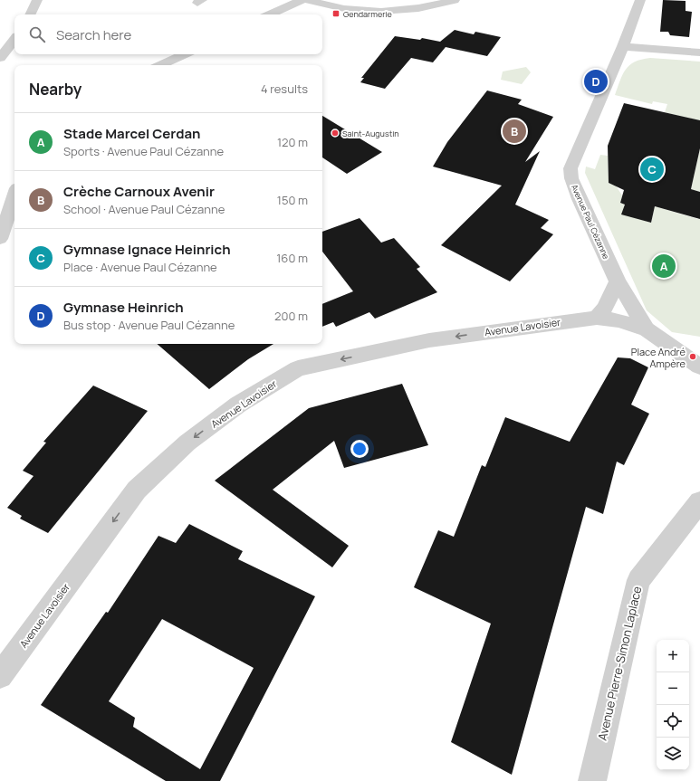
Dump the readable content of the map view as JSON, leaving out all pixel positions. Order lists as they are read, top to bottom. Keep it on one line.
{"streets":{"street":["Avenue Paul Cézanne","Avenue Lavoisier","Avenue Pierre-Simon Laplace"]},"crossings":[["Avenue Paul Cézanne","Avenue Lavoisier"]],"one_way":["Avenue Lavoisier"],"places":{"transit":["Gendarmerie"],"other":["Saint-Augustin","Place André Ampère"]},"page":{"search":"Search here","heading":["Nearby","4 results"],"pins":["D","B","C","A"],"list":[{"mark":"A","name":"Stade Marcel Cerdan","note":"Sports · Avenue Paul Cézanne","value":"120 m"},{"mark":"B","name":"Crèche Carnoux Avenir","note":"School · Avenue Paul Cézanne","value":"150 m"},{"mark":"C","name":"Gymnase Ignace Heinrich","note":"Place · Avenue Paul Cézanne","value":"160 m"},{"mark":"D","name":"Gymnase Heinrich","note":"Bus stop · Avenue Paul Cézanne","value":"200 m"}],"map_buttons":["+","−"]}}
